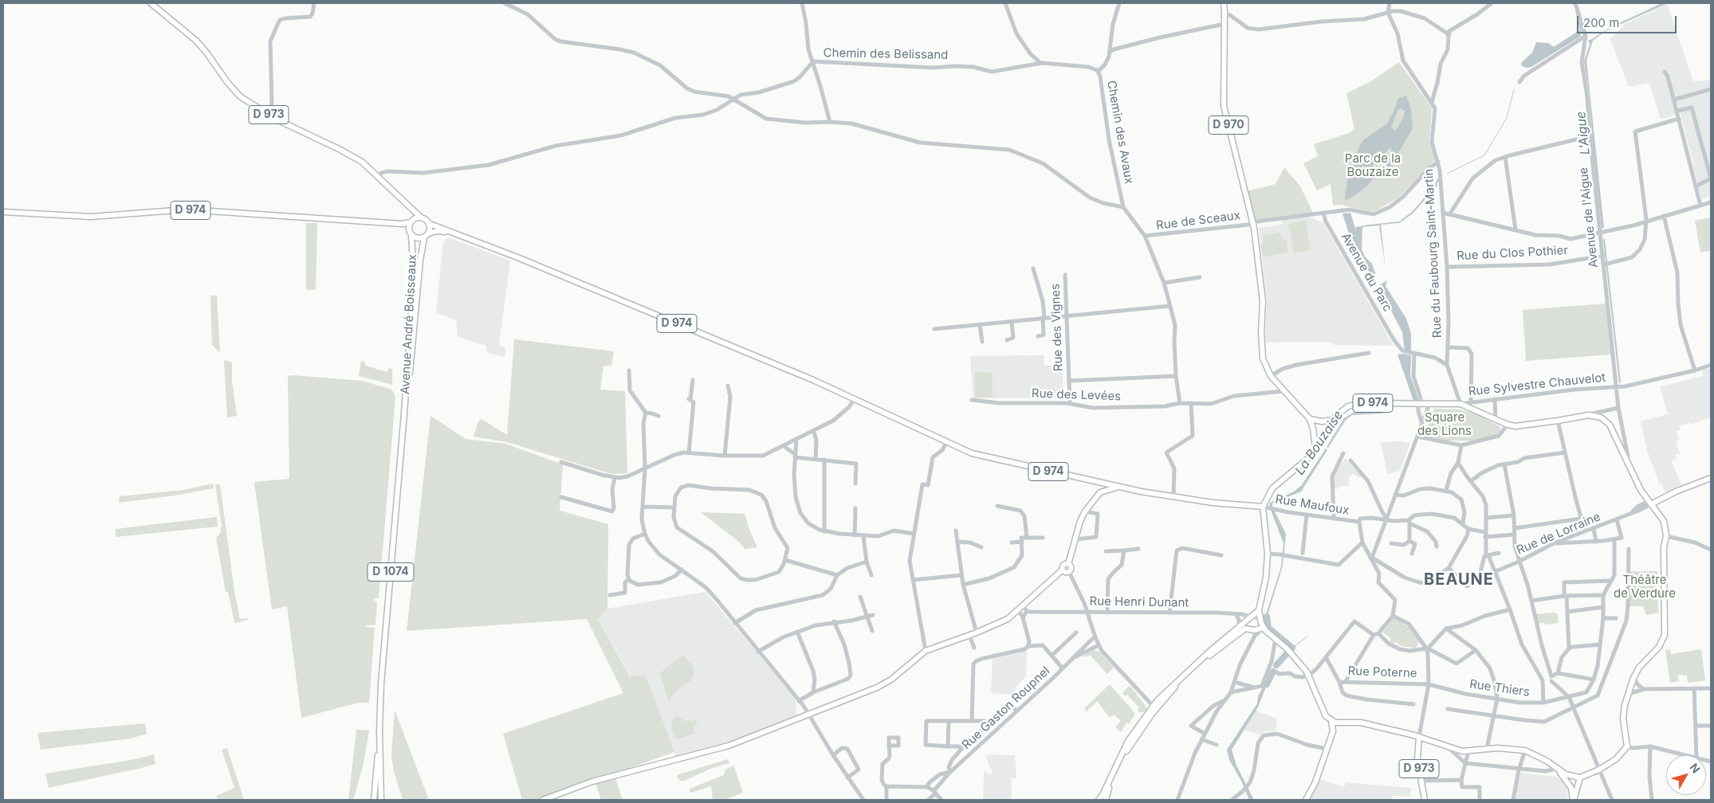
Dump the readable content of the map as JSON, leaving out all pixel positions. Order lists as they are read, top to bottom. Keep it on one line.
{"streets":{"main road":["D 973","D 970","D 974","Avenue André Boisseaux","D 1074"],"street":["Chemin des Belissand","Chemin des Avaux","Avenue de l'Aigue","Rue de Sceaux","Rue du Faubourg Saint-Martin","Rue du Clos Pothier","Avenue du Parc","Rue des Vignes","Rue Sylvestre Chauvelot","Rue des Levées","Rue Maufoux","Rue de Lorraine","Rue Henri Dunant","Rue Poterne","Rue Thiers","Rue Gaston Roupnel"]},"crossings":[["Chemin des Belissand","D 973"],["Chemin des Belissand","Chemin des Avaux"],["D 973","D 974"],["D 973","Avenue André Boisseaux"],["D 970","Rue de Sceaux"],["D 970","Rue des Levées"],["D 974","Rue du Faubourg Saint-Martin"],["D 974","Avenue André Boisseaux"],["D 974","Rue Sylvestre Chauvelot"],["D 974","Rue Maufoux"],["Avenue de l'Aigue","Rue du Clos Pothier"],["Avenue de l'Aigue","Rue Sylvestre Chauvelot"],["Rue du Faubourg Saint-Martin","Rue du Clos Pothier"],["Rue du Faubourg Saint-Martin","Avenue du Parc"],["Rue du Faubourg Saint-Martin","Rue Sylvestre Chauvelot"],["Rue des Vignes","Rue des Levées"],["Rue Poterne","Rue Thiers"]],"districts":["BEAUNE"],"water":["L'Aigue","La Bouzaise"],"parks":["Parc de la Bouzaize","Square des Lions","Théâtre de Verdure"],"scale_bar":"200 m","north":"top right"}
